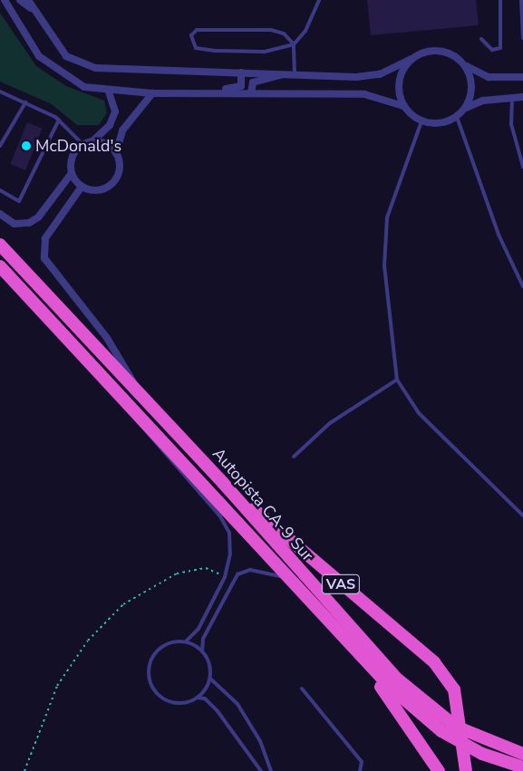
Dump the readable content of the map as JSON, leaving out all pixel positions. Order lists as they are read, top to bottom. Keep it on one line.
{"streets":{"highway":["Autopista CA-9 Sur","VAS"]},"crossings":[["Autopista CA-9 Sur","VAS"]],"places":["McDonald's"]}
